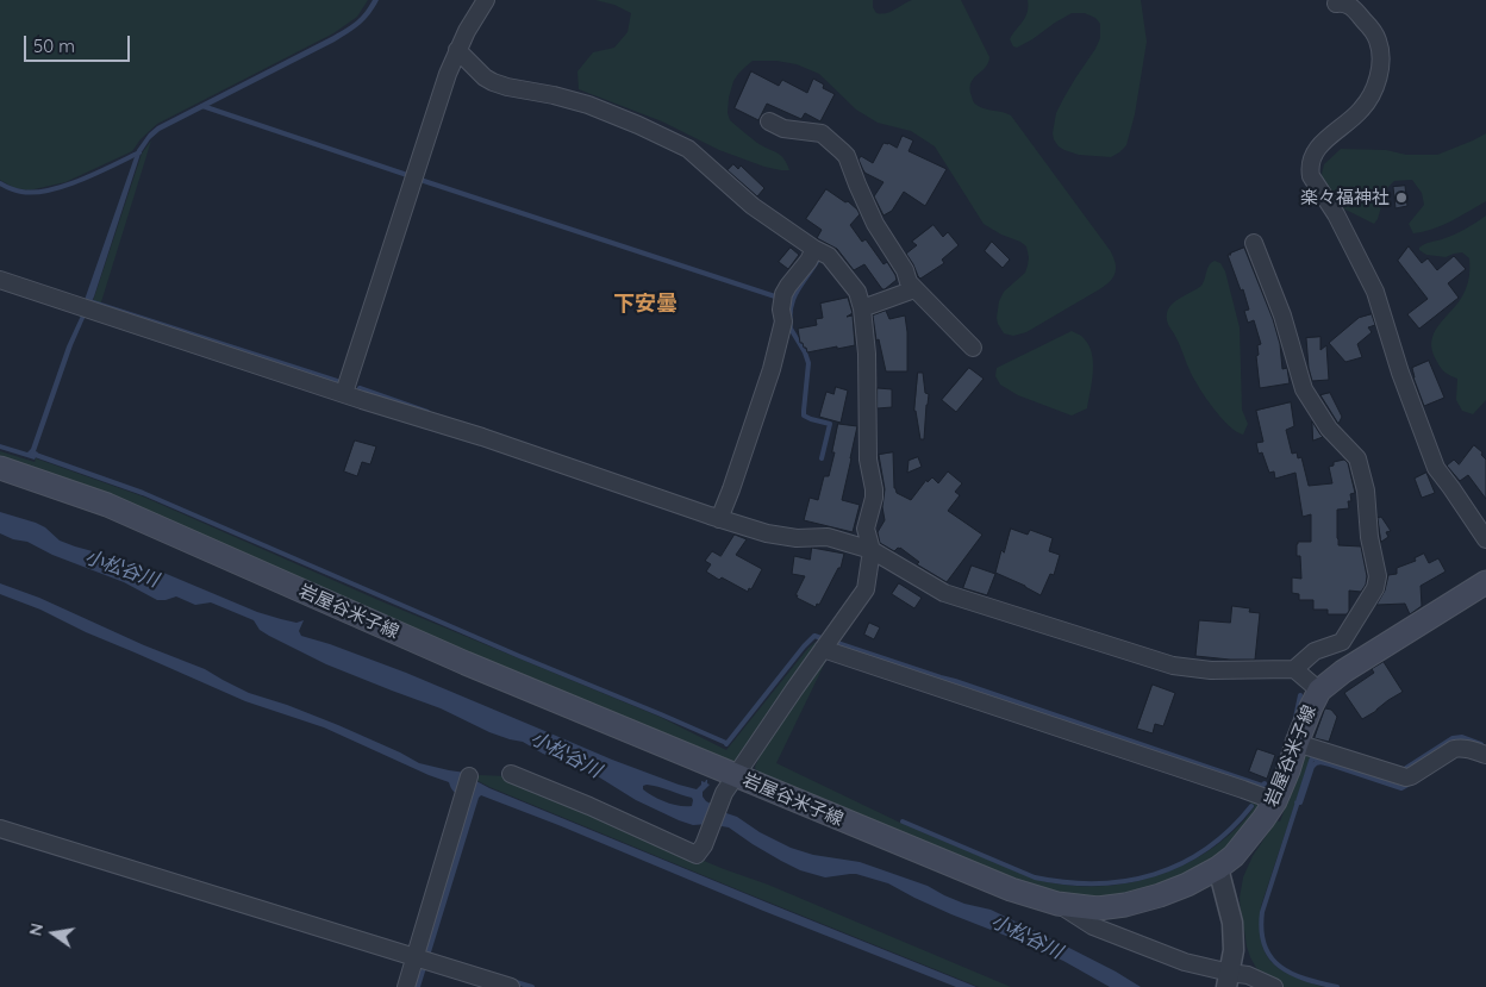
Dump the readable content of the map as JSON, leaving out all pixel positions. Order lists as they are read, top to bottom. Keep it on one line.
{"streets":{"main road":["岩屋谷米子線"]},"districts":["下安曇"],"water":["小松谷川"],"places":["楽々福神社"],"scale_bar":"50 m","north":"left"}
